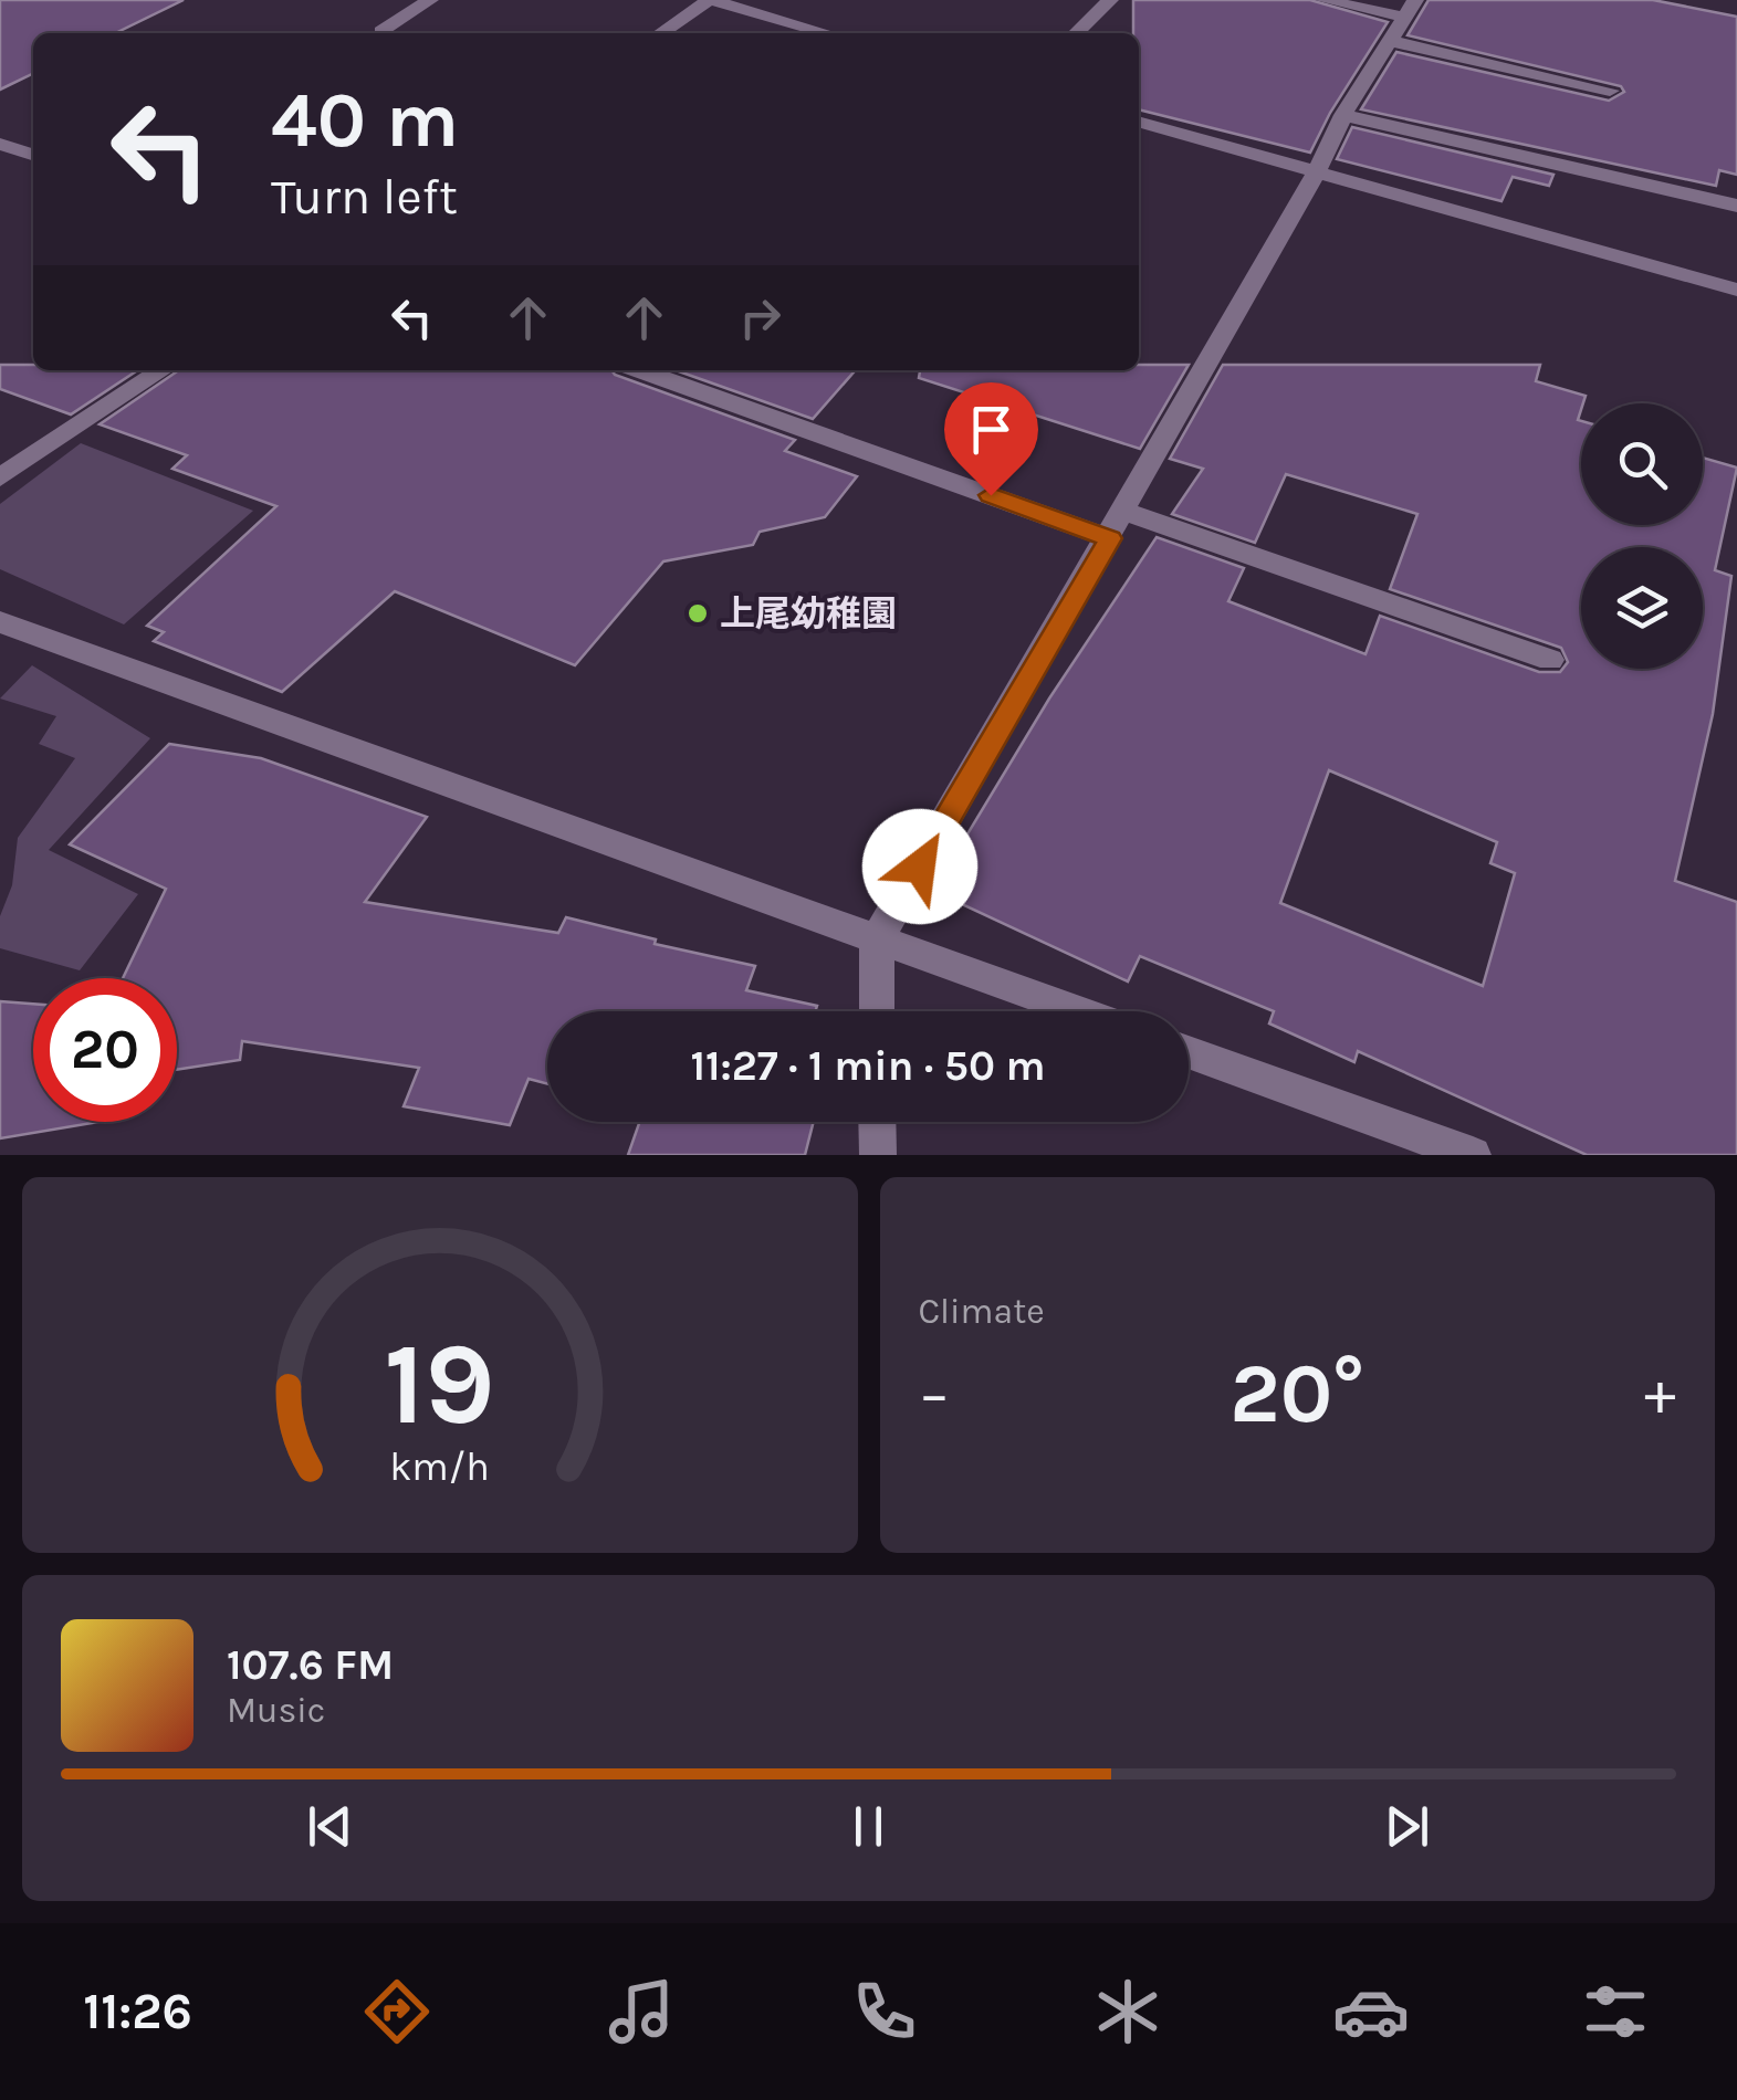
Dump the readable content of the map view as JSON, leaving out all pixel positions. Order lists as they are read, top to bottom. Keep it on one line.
{"places":["上尾幼稚園"],"page":{"turn":["40 m","Turn left"],"limit":"20","trip":"11:27 · 1 min · 50 m","tile":"Climate","heat":["−","20°","+"],"song":["107.6 FM","Music"],"tabs":"11:26","gauge":["19","km/h"]}}
